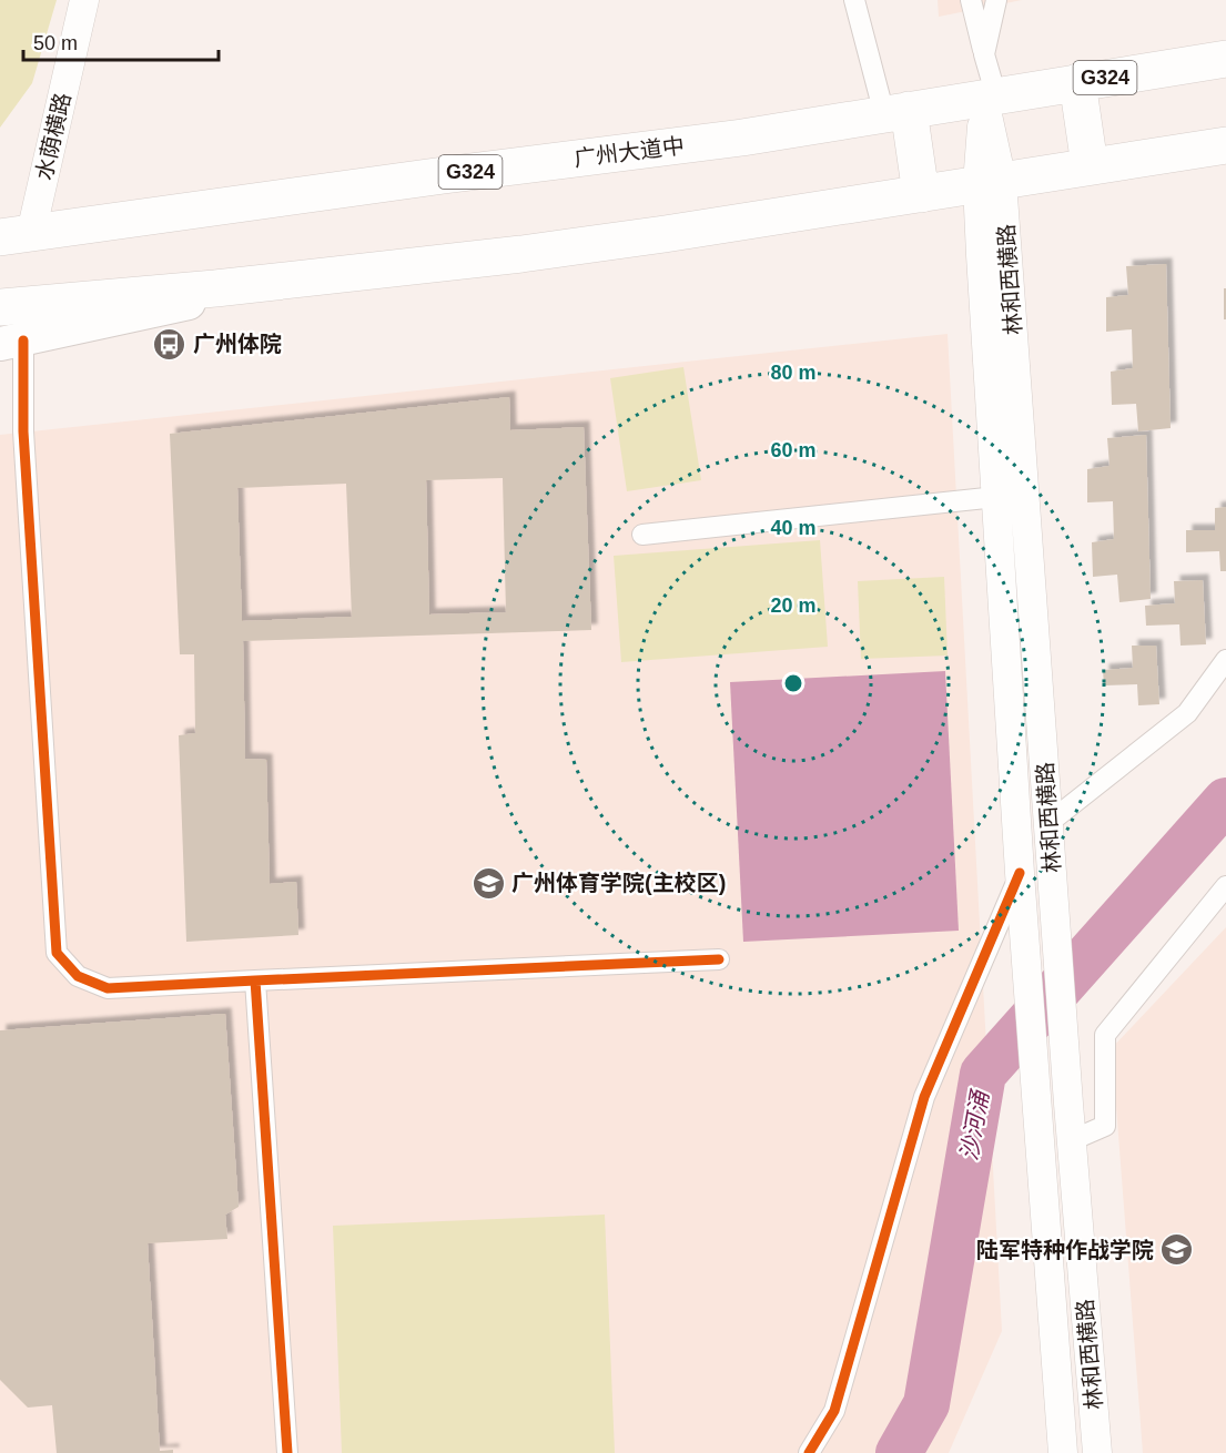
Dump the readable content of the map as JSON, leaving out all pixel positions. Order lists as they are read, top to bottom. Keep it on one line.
{"streets":{"highway":["G324","广州大道中"],"main road":["水荫横路","林和西横路"]},"crossings":[["水荫横路","广州大道中"]],"water":["沙河涌"],"places":{"bus stop":["广州体院"],"school or university":["广州体育学院(主校区)","陆军特种作战学院"]},"scale_bar":"50 m","rings":["80 m","60 m","40 m","20 m"]}
